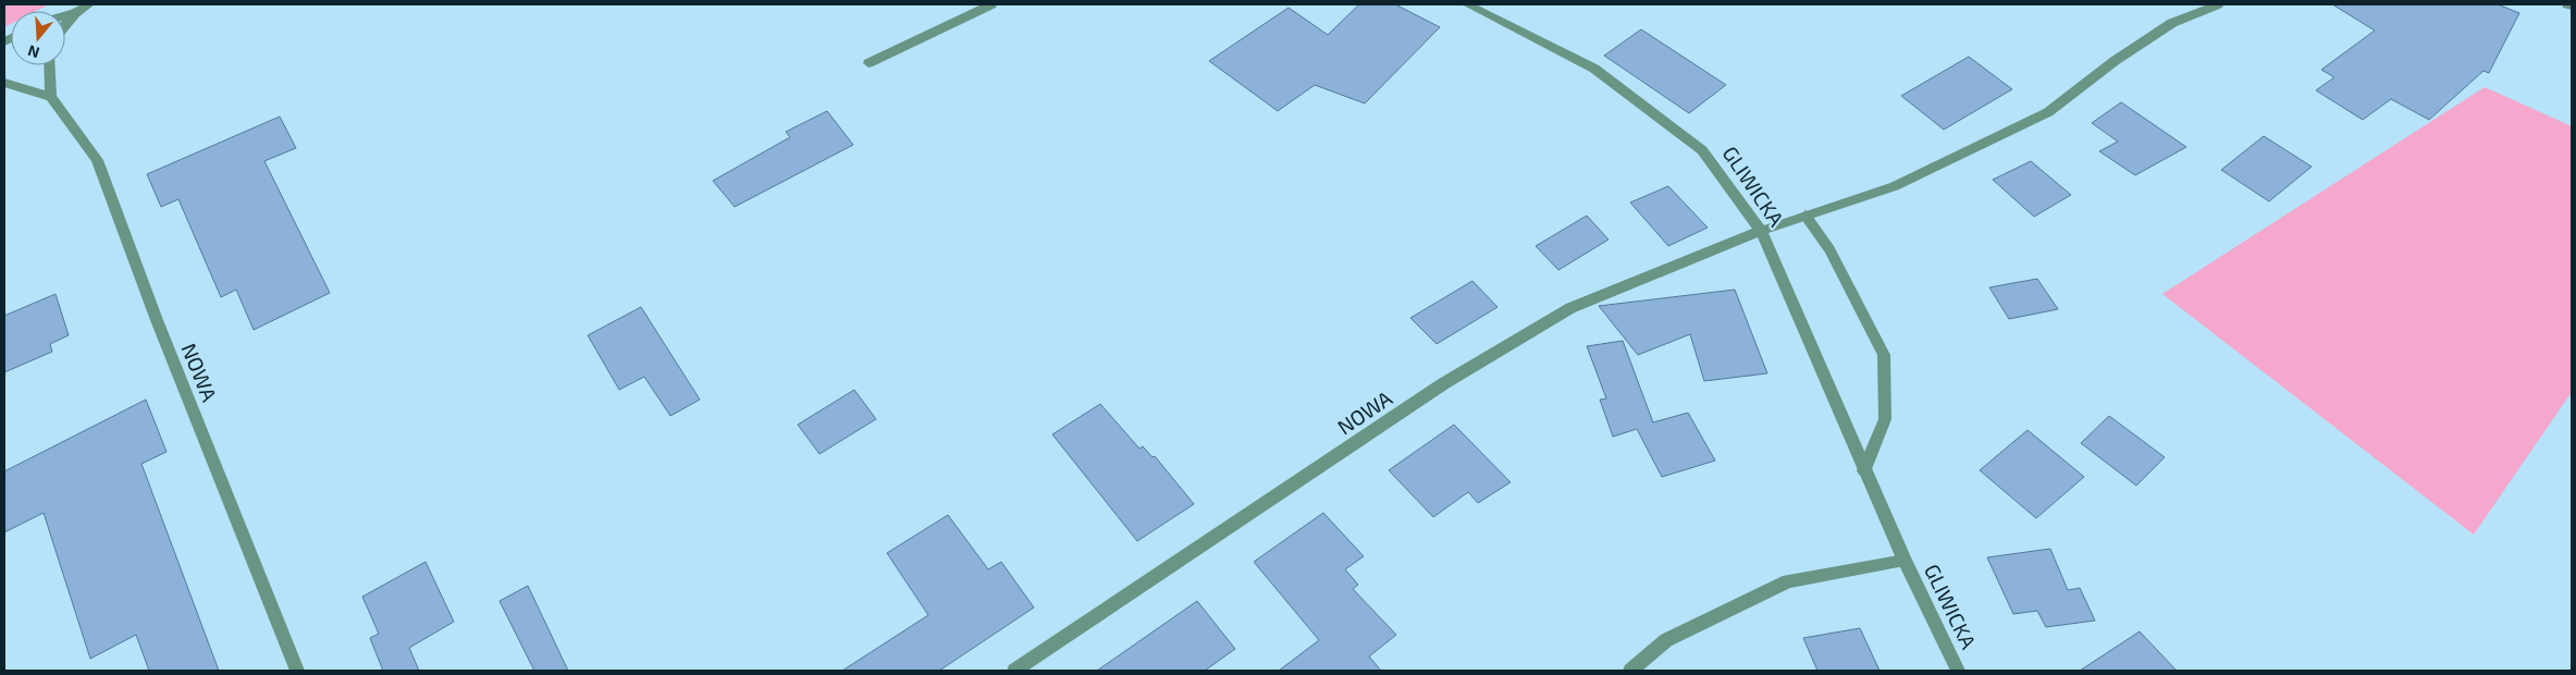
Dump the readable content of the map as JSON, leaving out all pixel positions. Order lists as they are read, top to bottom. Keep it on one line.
{"streets":{"street":["GLIWICKA","NOWA"]},"crossings":[["GLIWICKA","NOWA"]],"north":"bottom"}
